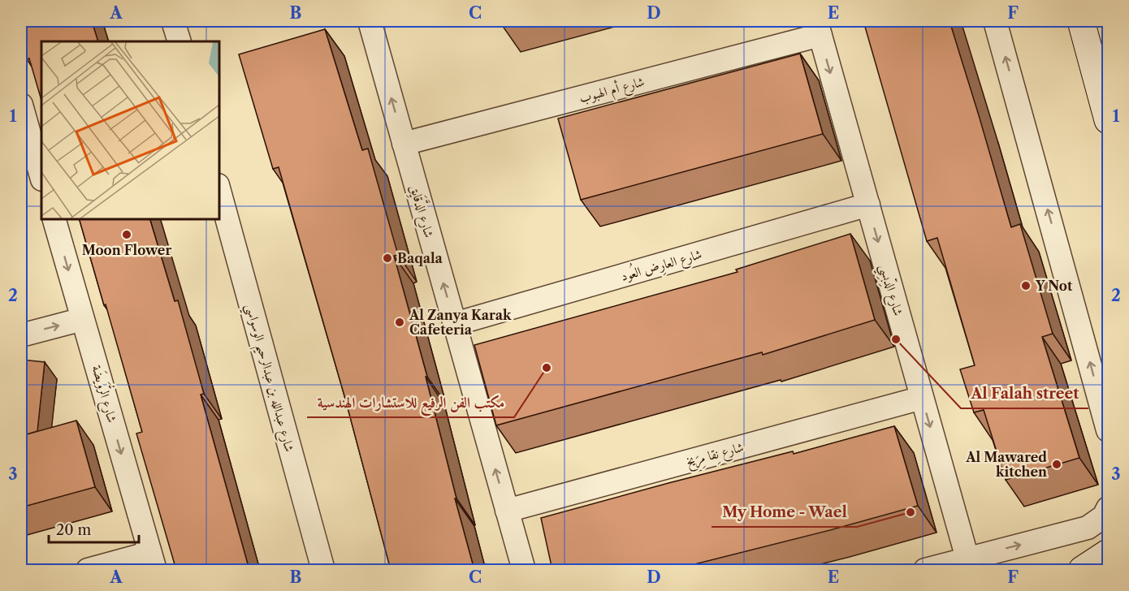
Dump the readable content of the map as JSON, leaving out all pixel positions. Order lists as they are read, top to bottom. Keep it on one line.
{"streets":{"street":["شارع أم الهبوب","شارع الدَّقَايِق","شارع العارِض العُود","شارع الدِّبسِي","شارع عبدالله بن عبدالرحيم الوسواسي","شارع الرُّوَيضَة","شارع نِقا مِرَيخ"]},"crossings":[["شارع أم الهبوب","شارع الدَّقَايِق"],["شارع أم الهبوب","شارع الدِّبسِي"],["شارع الدَّقَايِق","شارع العارِض العُود"],["شارع الدَّقَايِق","شارع نِقا مِرَيخ"],["شارع العارِض العُود","شارع الدِّبسِي"],["شارع الدِّبسِي","شارع نِقا مِرَيخ"]],"one_way":["شارع الدَّقَايِق","شارع الرُّوَيضَة"],"places":["Moon Flower","Baqala","Y Not","Al Zanya Karak Cafeteria","Al Falah street","مكتب الفن الرفيع للاستشارات الهندسية","Al Mawared kitchen","My Home - Wael"],"scale_bar":"20 m","grid":{"columns":["A","B","C","D","E","F"],"rows":["1","2","3"]}}
